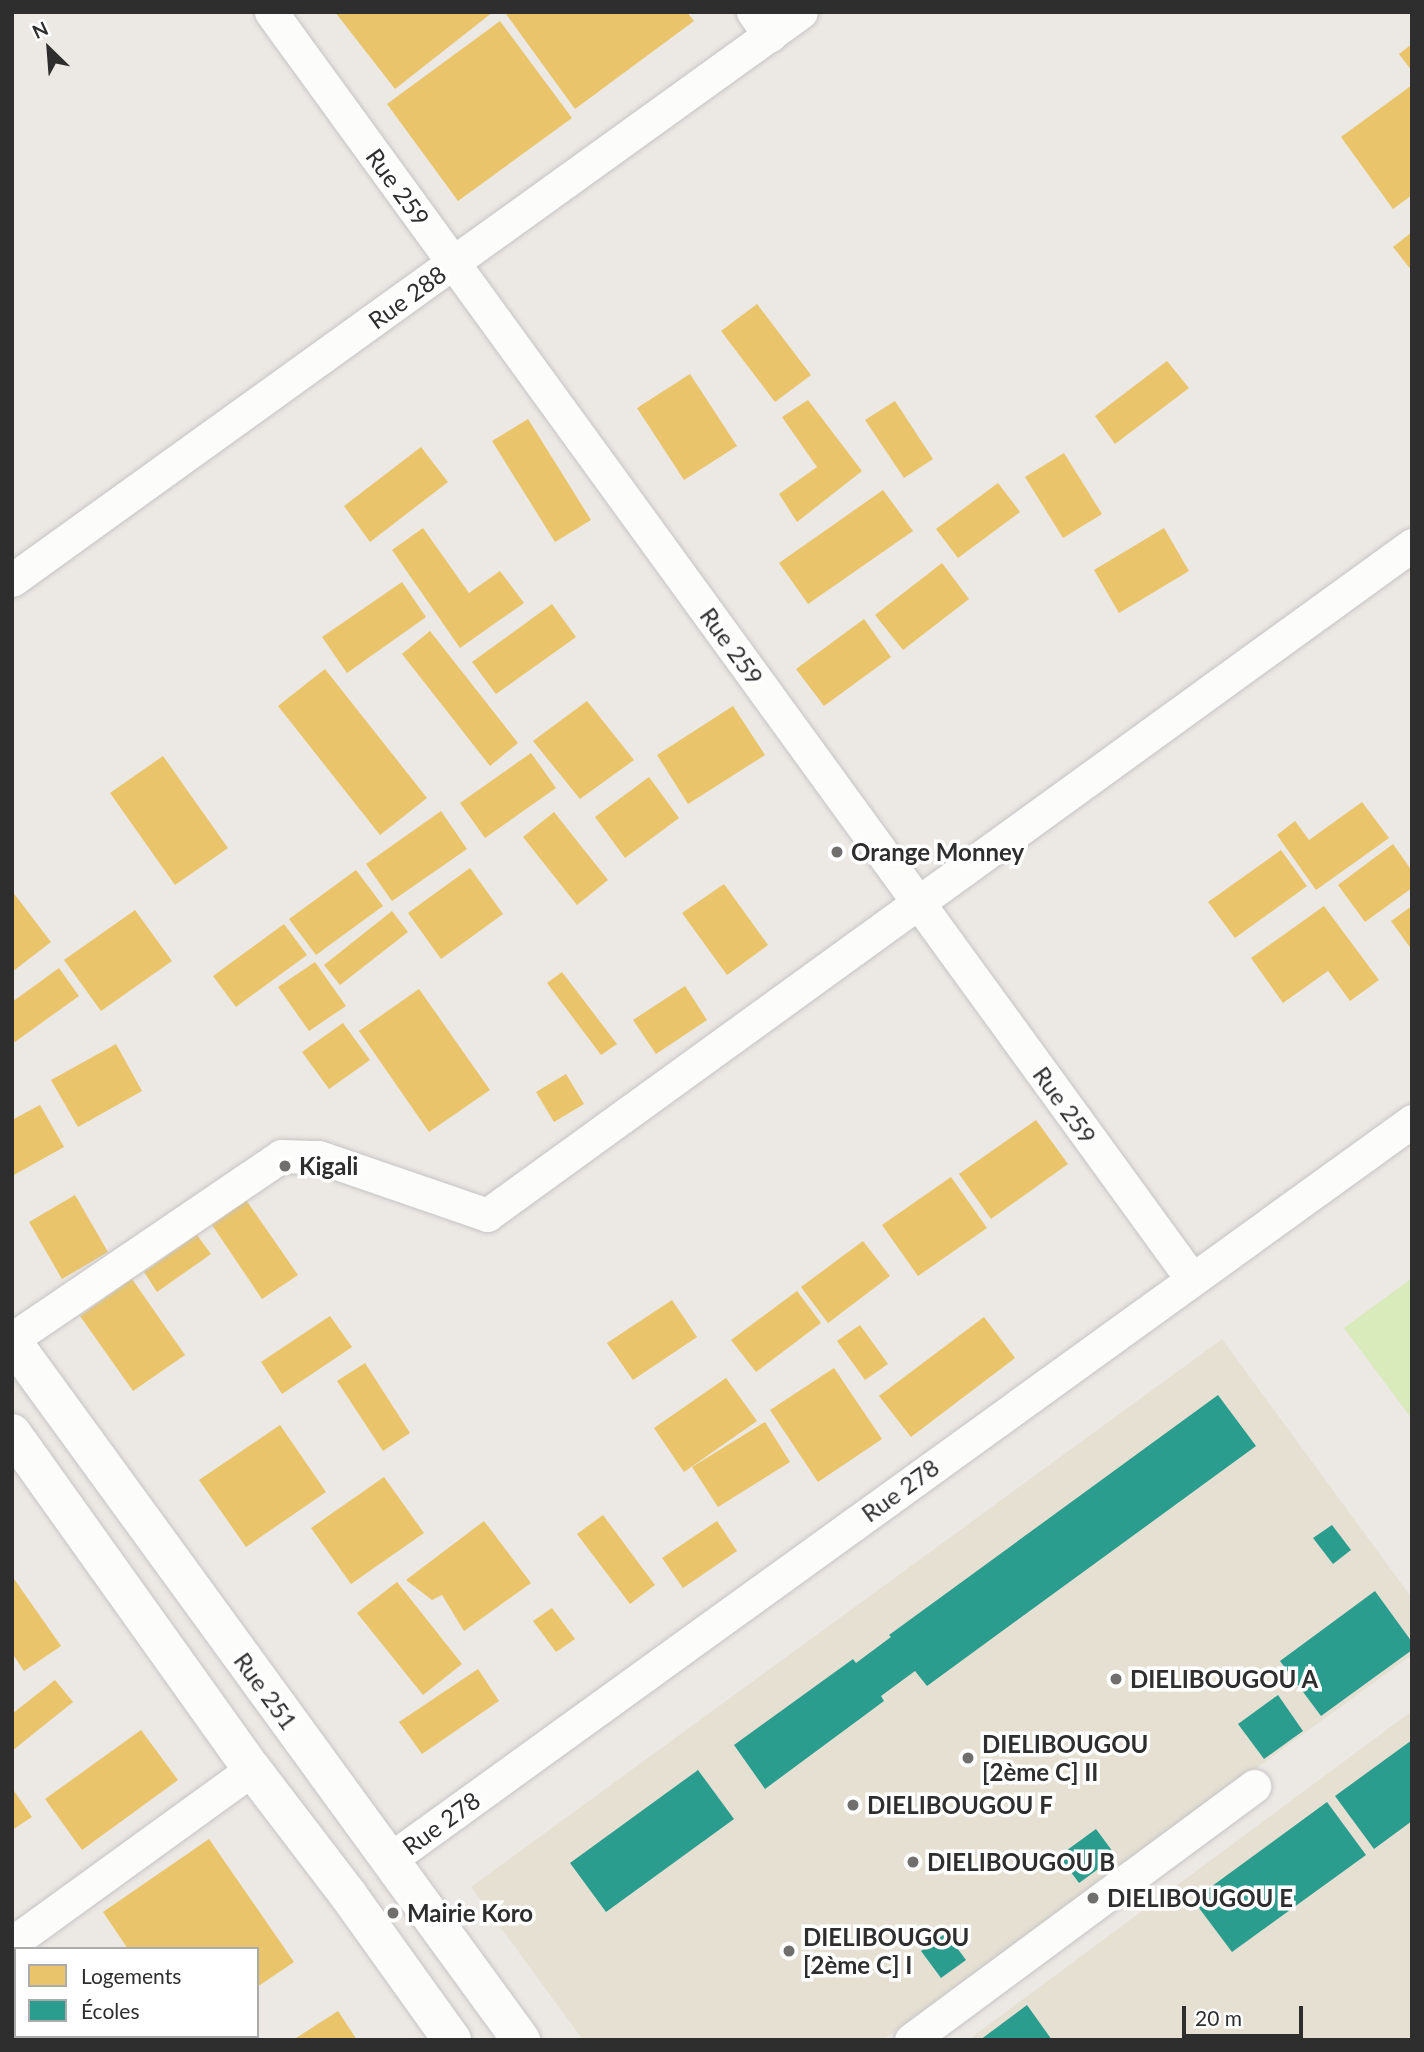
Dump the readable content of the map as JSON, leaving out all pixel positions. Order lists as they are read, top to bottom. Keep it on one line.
{"streets":{"main road":["Rue 251"],"street":["Rue 259","Rue 288","Rue 278"]},"crossings":[["Rue 259","Rue 288"],["Rue 259","Rue 278"],["Rue 278","Rue 251"]],"places":["Orange Monney","Kigali","DIELIBOUGOU A","DIELIBOUGOU [2ème C] II","DIELIBOUGOU F","DIELIBOUGOU B","DIELIBOUGOU E","Mairie Koro","DIELIBOUGOU [2ème C] I"],"legend":["Logements","Écoles"],"scale_bar":"20 m","north":"top left"}
